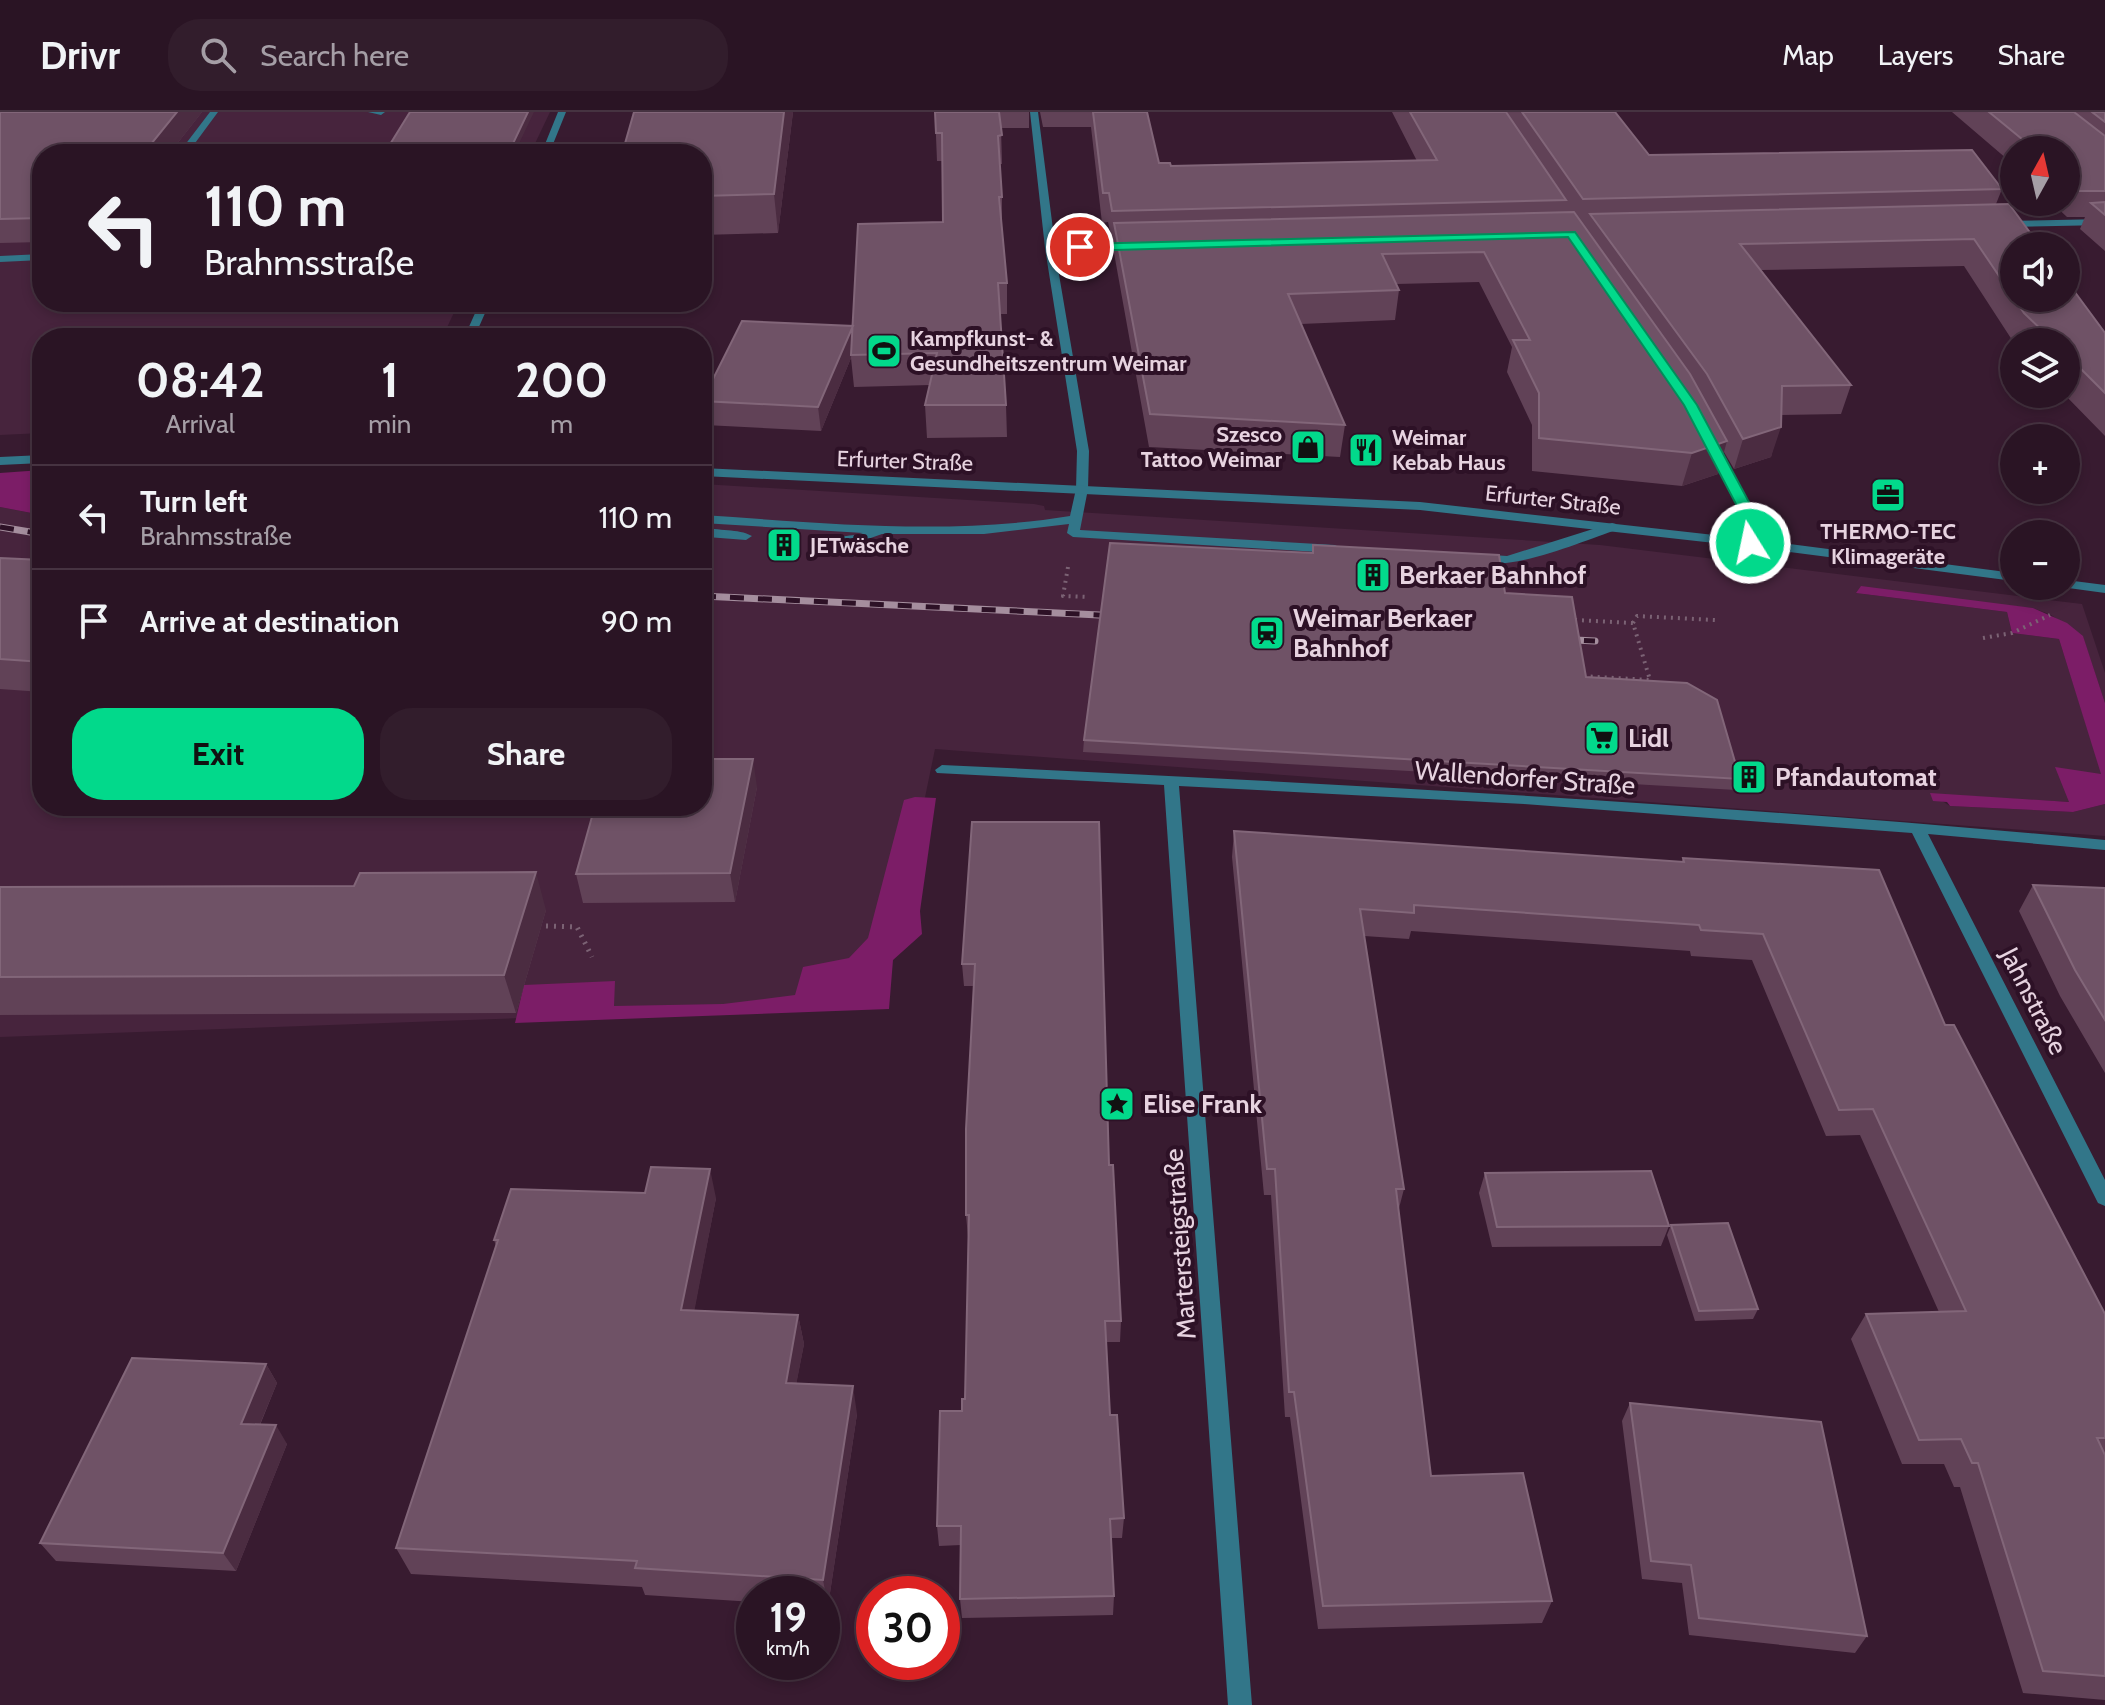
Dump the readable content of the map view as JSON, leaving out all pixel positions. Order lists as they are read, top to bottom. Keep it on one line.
{"streets":{"street":["Erfurter Straße","Wallendorfer Straße","Jahnstraße","Martersteigstraße"]},"crossings":[["Wallendorfer Straße","Jahnstraße"],["Wallendorfer Straße","Martersteigstraße"]],"places":{"sports":["Kampfkunst- & Gesundheitszentrum Weimar"],"shop":["Szesco Tattoo Weimar"],"restaurant":["Weimar Kebab Haus"],"office":["THERMO-TEC Klimageräte"],"building":["JETwäsche","Berkaer Bahnhof","Pfandautomat"],"station":["Weimar Berkaer Bahnhof"],"supermarket":["Lidl"],"place":["Elise Frank"]},"north":"top","page":{"header":"Drivr","search":"Search here","nav":["Map","Layers","Share"],"map_buttons":["+","−"],"turn":["110 m","Brahmsstraße"],"eta":["08:42","Arrival","1","min","200","m"],"list":[{"name":"Turn left","note":"Brahmsstraße","value":"110 m"},{"name":"Arrive at destination","value":"90 m"}],"buttons":["Exit","Share"],"speed":"19 km/h","limit":"30"}}
